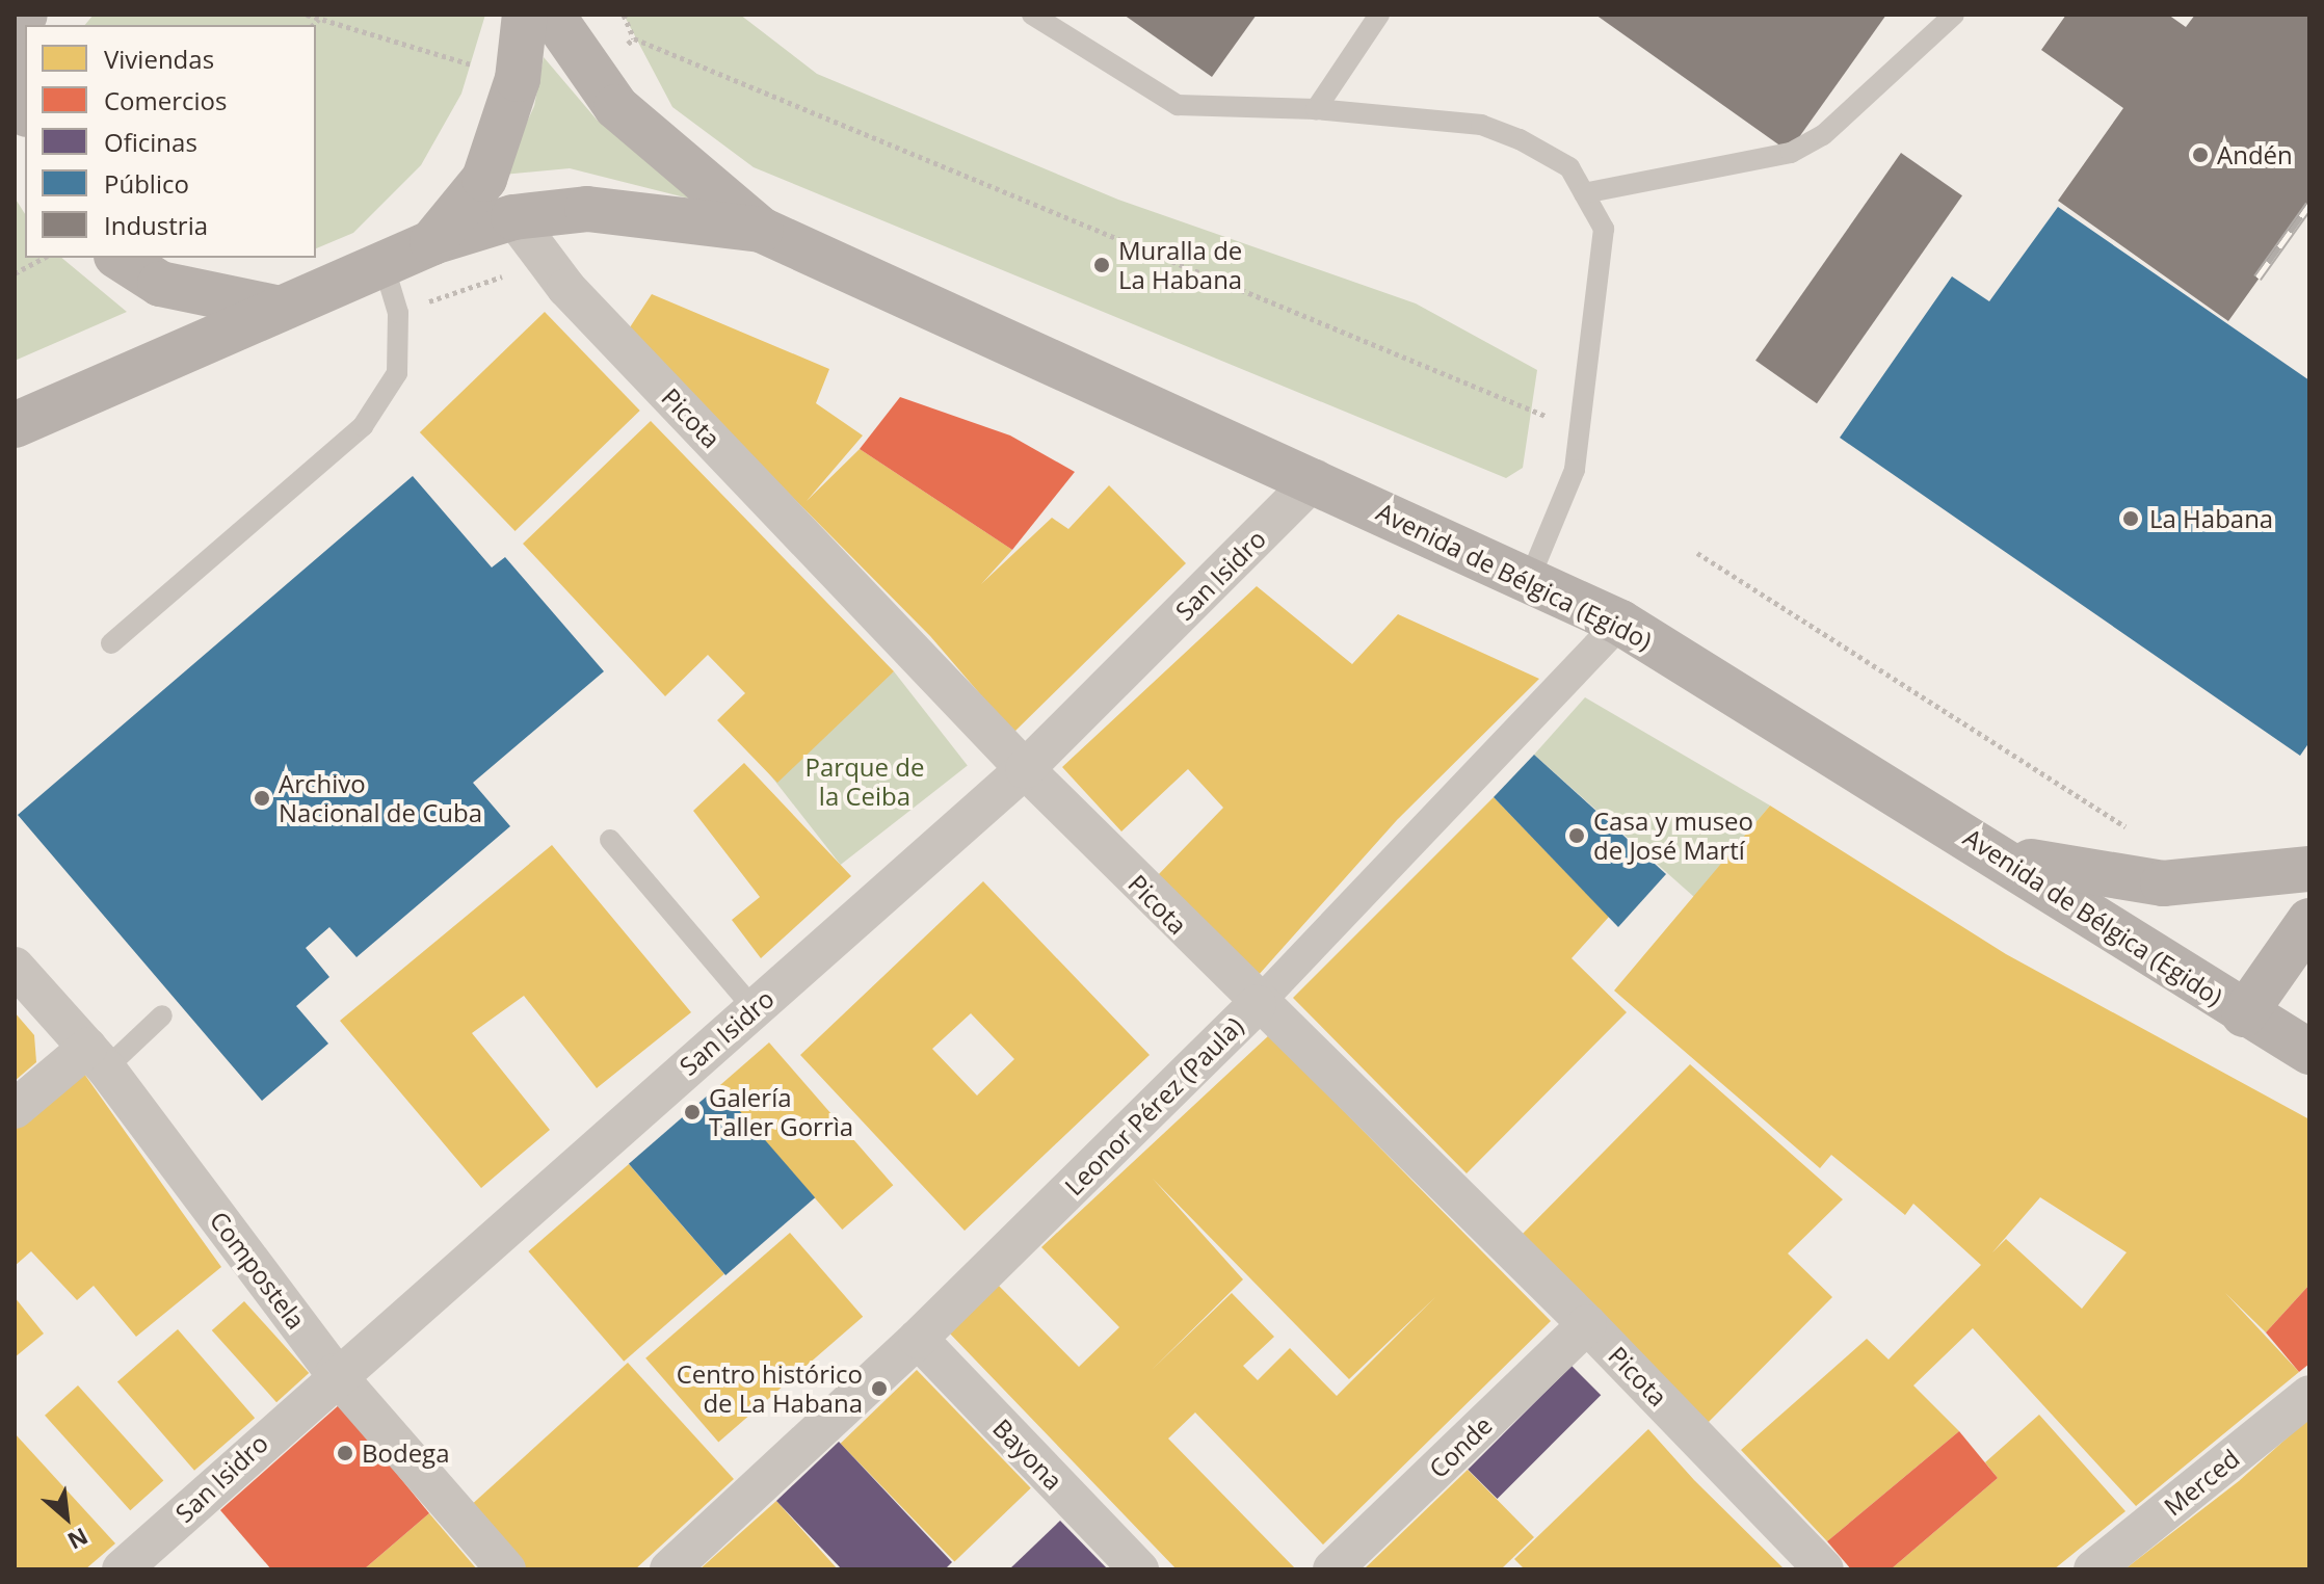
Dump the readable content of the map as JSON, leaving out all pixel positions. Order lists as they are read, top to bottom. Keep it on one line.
{"streets":{"main road":["Avenida de Bélgica (Egido)"],"street":["Picota","San Isidro","Leonor Pérez (Paula)","Compostela","Conde","Bayona","Merced"]},"crossings":[["Picota","San Isidro"],["Picota","Avenida de Bélgica (Egido)"],["Picota","Leonor Pérez (Paula)"],["Picota","Conde"],["San Isidro","Avenida de Bélgica (Egido)"],["San Isidro","Compostela"],["Avenida de Bélgica (Egido)","Leonor Pérez (Paula)"],["Leonor Pérez (Paula)","Bayona"]],"parks":["Parque de la Ceiba"],"places":["Andén","Muralla de La Habana","La Habana","Archivo Nacional de Cuba","Casa y museo de José Martí","Galería Taller Gorrìa","Centro histórico de La Habana","Bodega"],"legend":["Viviendas","Comercios","Oficinas","Público","Industria"],"north":"bottom right"}
